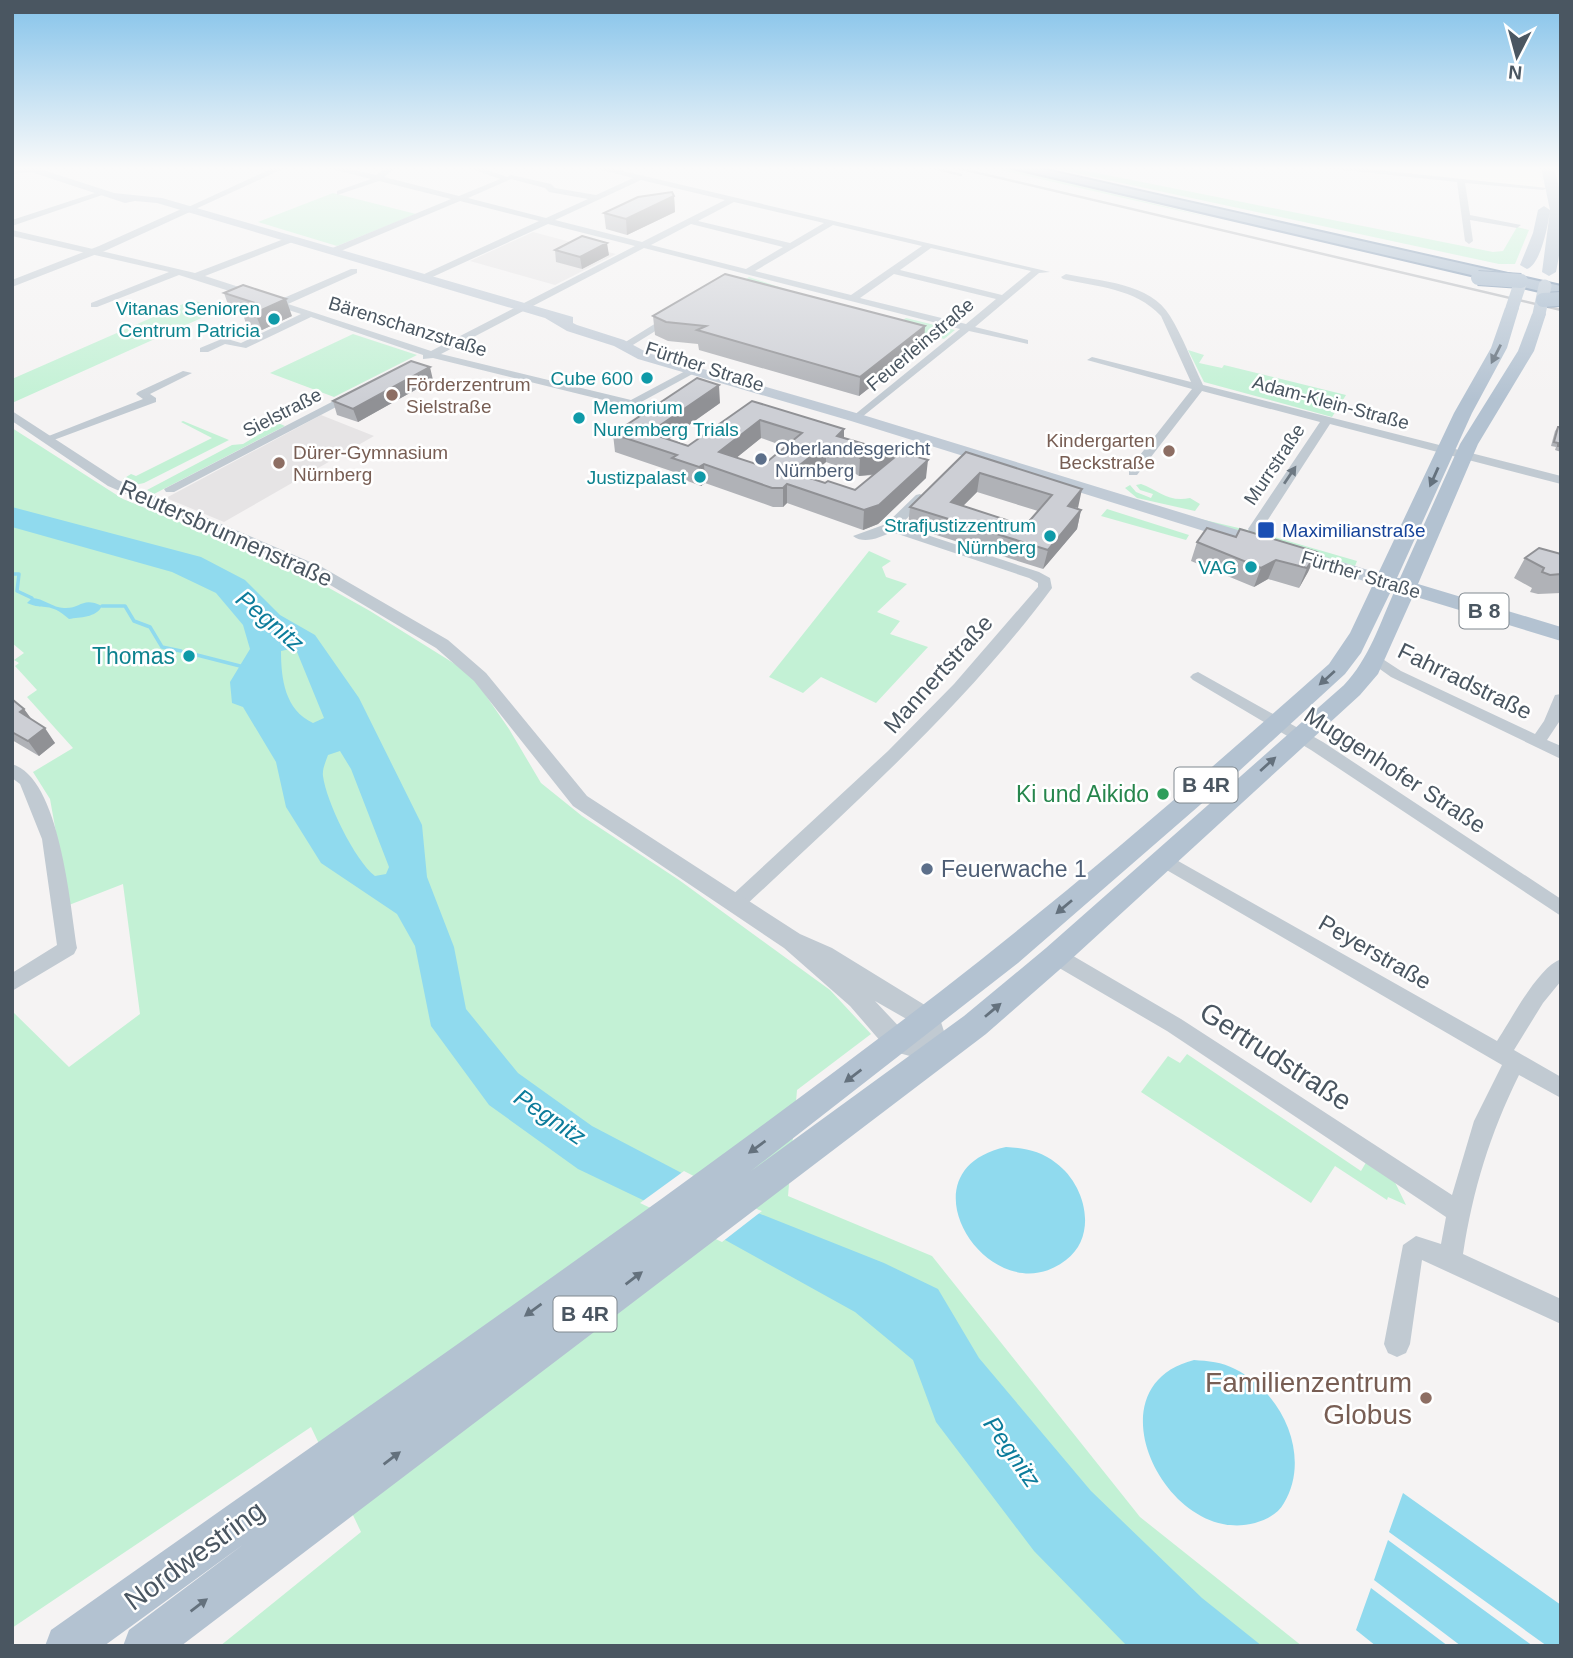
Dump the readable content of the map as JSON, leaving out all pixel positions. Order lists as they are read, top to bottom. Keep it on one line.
{"streets":{"main road":["Fürther Straße","B 8","B 4R","Nordwestring"],"street":["Bärenschanzstraße","Feuerleinstraße","Adam-Klein-Straße","Sielstraße","Murrstraße","Reutersbrunnenstraße","Mannertstraße","Fahrradstraße","Muggenhofer Straße","Peyerstraße","Gertrudstraße"]},"crossings":[["Bärenschanzstraße","Fürther Straße"],["Feuerleinstraße","Fürther Straße"],["Fürther Straße","Murrstraße"],["Fürther Straße","B 4R"],["Adam-Klein-Straße","Murrstraße"],["Adam-Klein-Straße","B 4R"],["Reutersbrunnenstraße","Mannertstraße"],["Reutersbrunnenstraße","B 4R"],["Fahrradstraße","B 4R"],["Muggenhofer Straße","B 4R"],["B 4R","Peyerstraße"],["B 4R","Gertrudstraße"],["B 4R","Nordwestring"]],"water":["Pegnitz"],"places":{"other":["Vitanas Senioren Centrum Patricia","Cube 600","Förderzentrum Sielstraße","Memorium Nuremberg Trials","Kindergarten Beckstraße","Oberlandesgericht Nürnberg","Dürer-Gymnasium Nürnberg","Justizpalast","Strafjustizzentrum Nürnberg","VAG","Thomas","Ki und Aikido","Feuerwache 1","Familienzentrum Globus"],"transit":["Maximilianstraße"]},"north":"bottom"}
